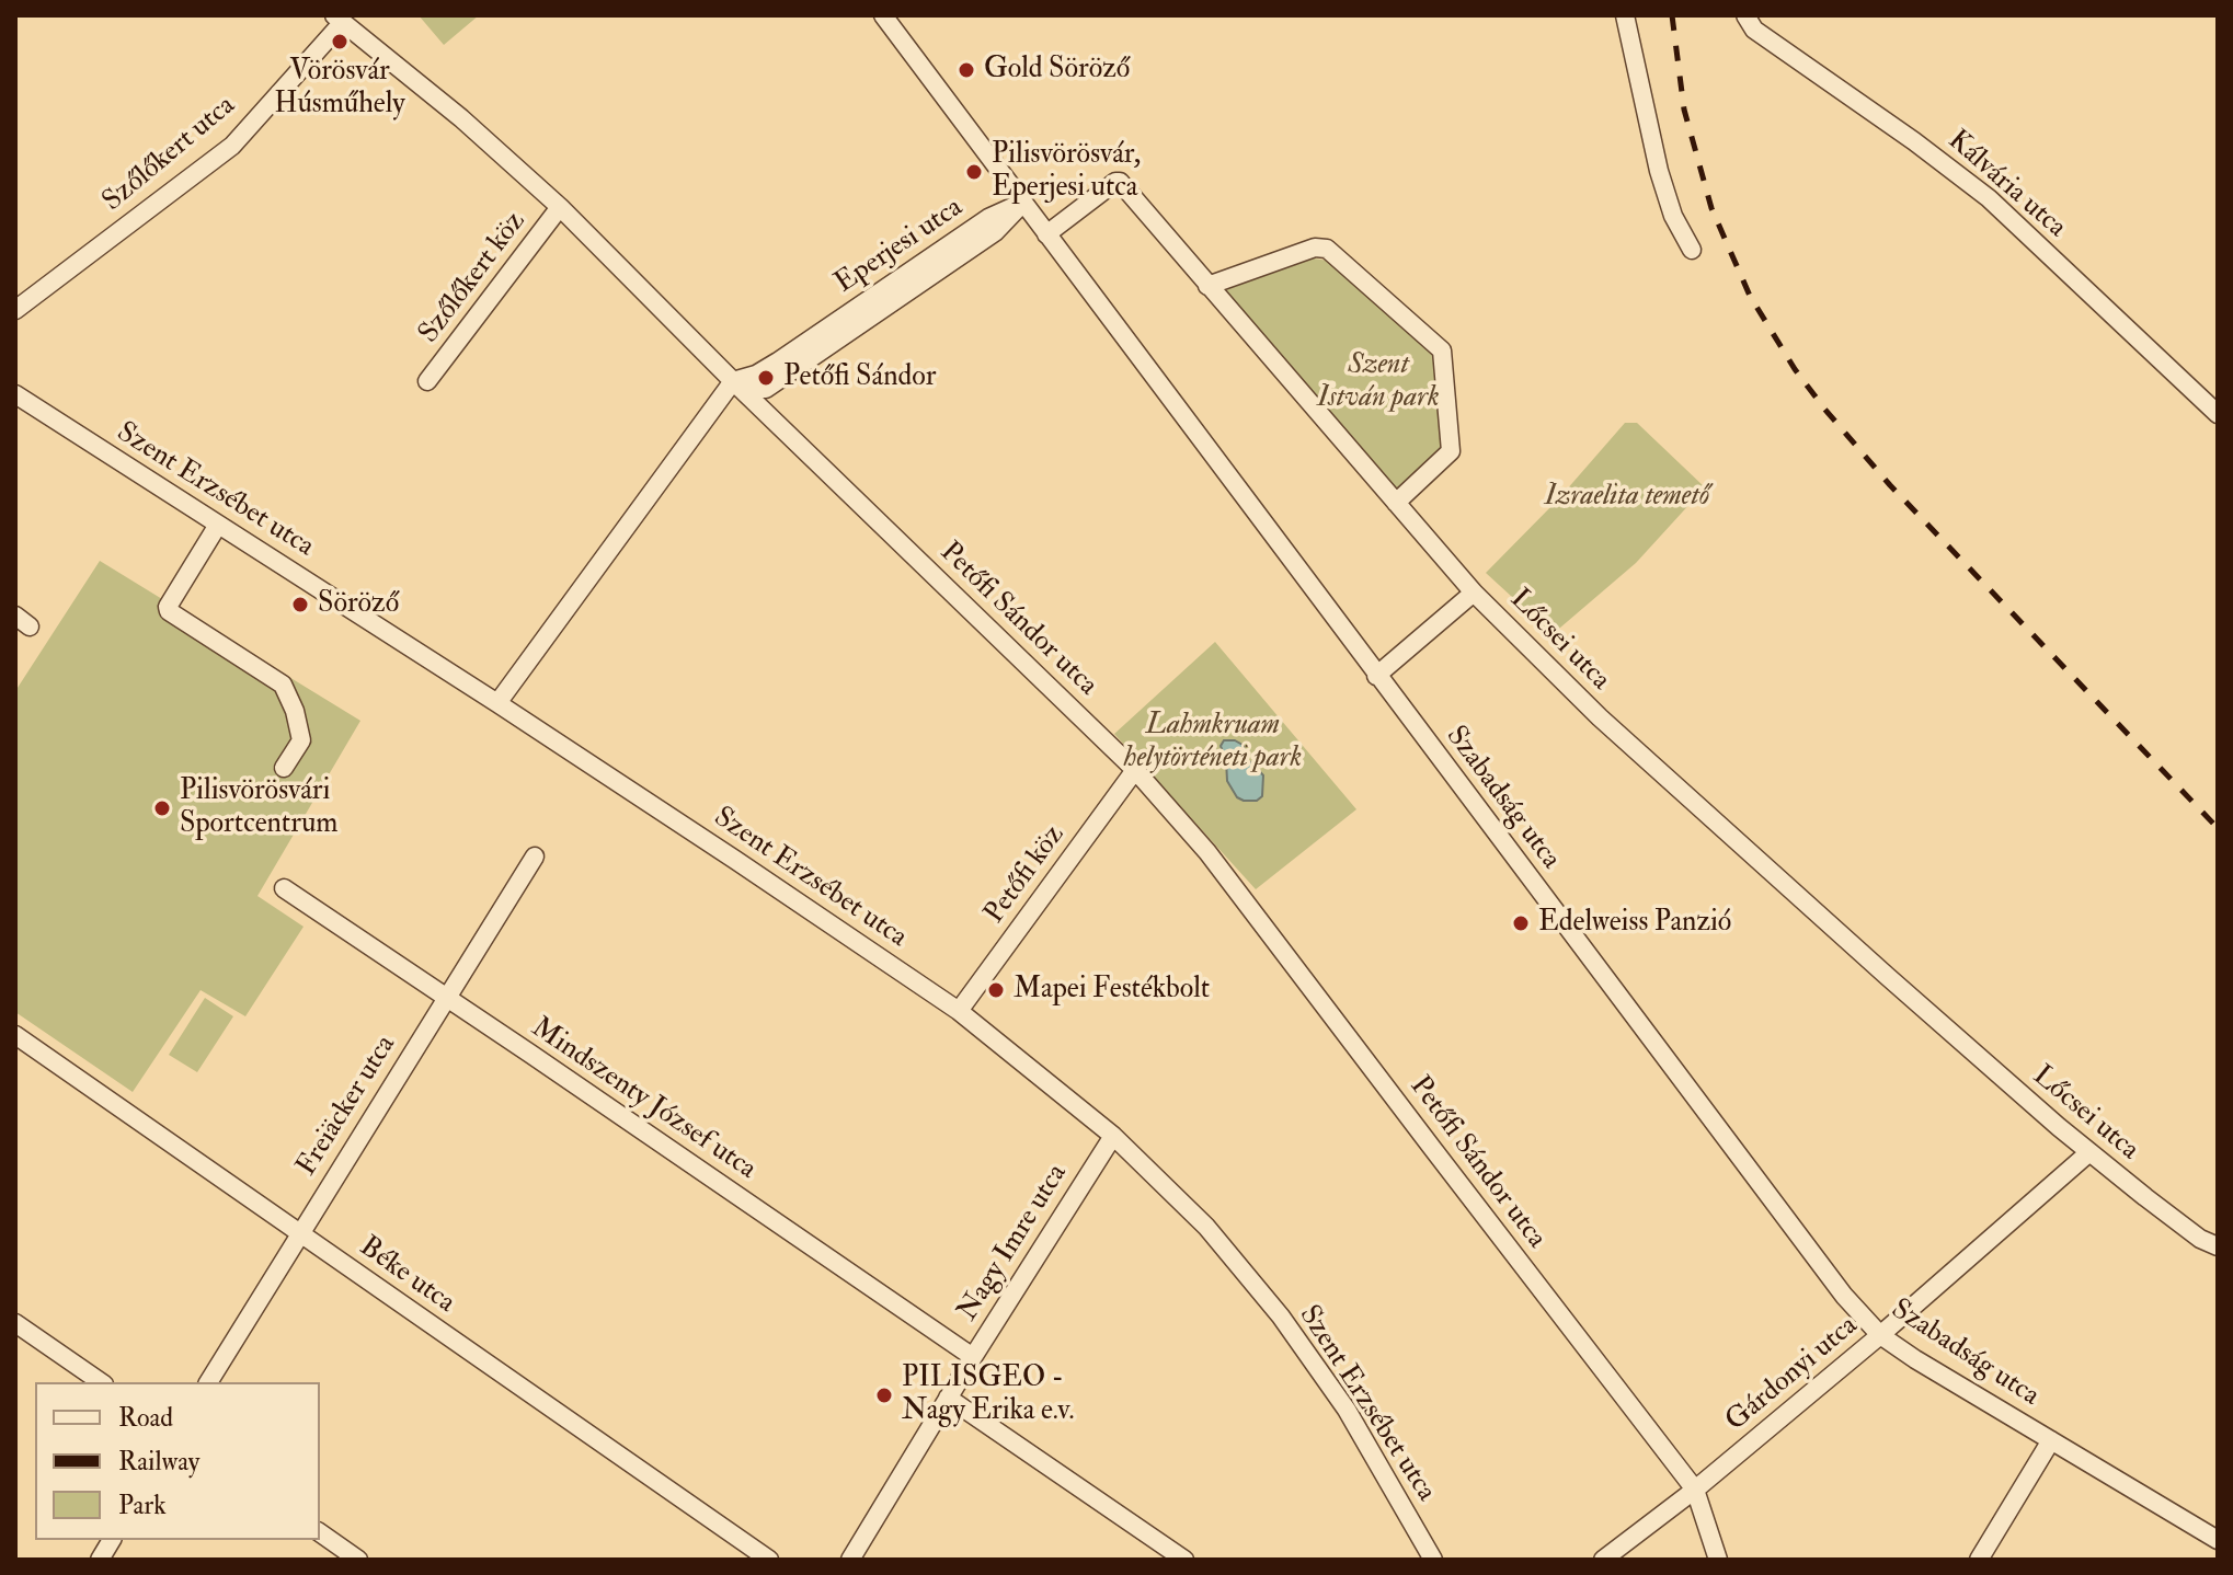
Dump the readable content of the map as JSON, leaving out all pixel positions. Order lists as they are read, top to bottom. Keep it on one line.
{"streets":{"street":["Szőlőkert utca","Kálvária utca","Eperjesi utca","Szőlőkert köz","Szent Erzsébet utca","Petőfi Sándor utca","Lőcsei utca","Szabadság utca","Petőfi köz","Mindszenty József utca","Freiäcker utca","Nagy Imre utca","Béke utca","Gárdonyi utca"]},"crossings":[["Szőlőkert utca","Petőfi Sándor utca"],["Eperjesi utca","Petőfi Sándor utca"],["Eperjesi utca","Szabadság utca"],["Szőlőkert köz","Petőfi Sándor utca"],["Szent Erzsébet utca","Petőfi köz"],["Szent Erzsébet utca","Nagy Imre utca"],["Petőfi Sándor utca","Petőfi köz"],["Petőfi Sándor utca","Gárdonyi utca"],["Lőcsei utca","Gárdonyi utca"],["Szabadság utca","Gárdonyi utca"],["Mindszenty József utca","Freiäcker utca"],["Mindszenty József utca","Nagy Imre utca"],["Freiäcker utca","Béke utca"]],"parks":["Szent István park","Izraelita temető","Lahmkruam helytörténeti park"],"places":["Vörösvár Húsműhely","Gold Söröző","Pilisvörösvár, Eperjesi utca","Petőfi Sándor","Söröző","Pilisvörösvári Sportcentrum","Edelweiss Panzió","Mapei Festékbolt","PILISGEO - Nagy Erika e.v."],"legend":["Road","Railway","Park"]}
